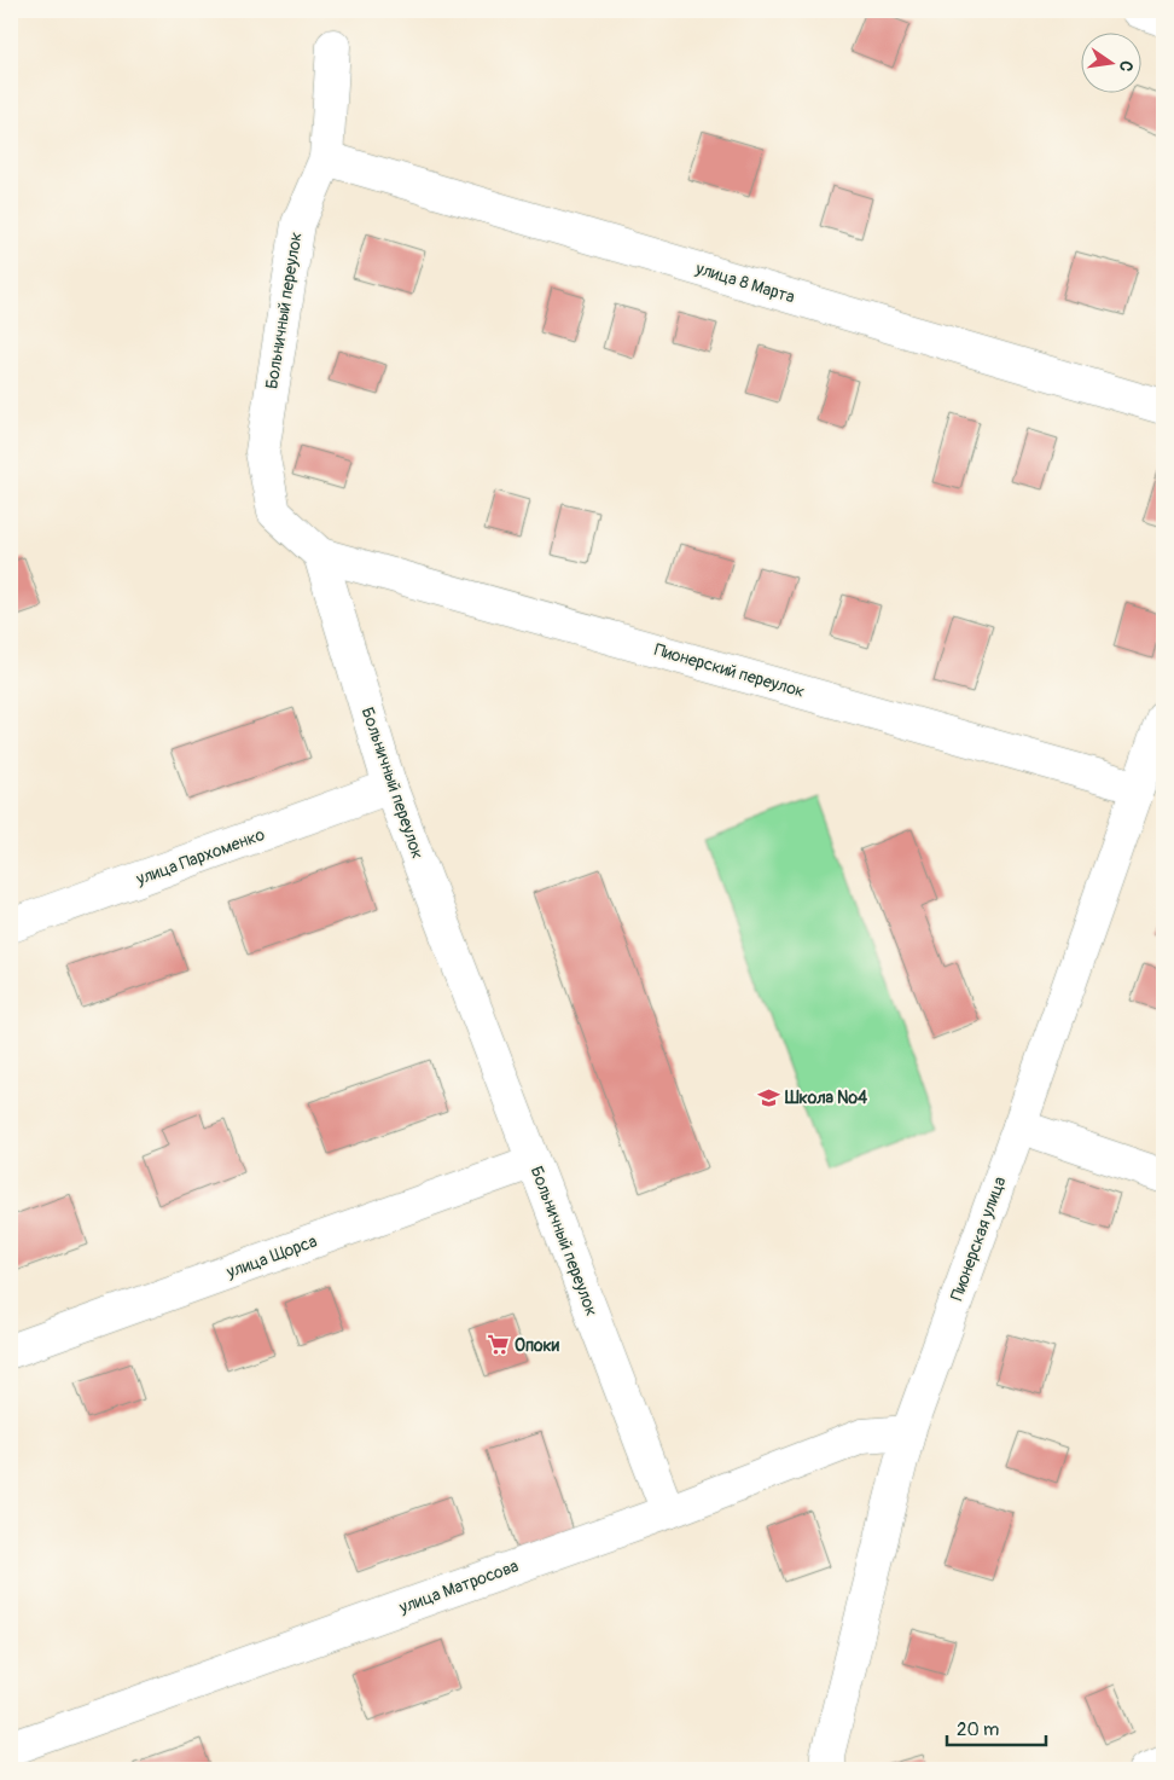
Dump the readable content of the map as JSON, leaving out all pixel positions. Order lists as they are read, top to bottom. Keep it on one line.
{"streets":{"street":["улица 8 Марта","Больничный переулок","Пионерский переулок","улица Пархоменко","Пионерская улица","улица Щорса","улица Матросова"]},"crossings":[["улица 8 Марта","Больничный переулок"],["Больничный переулок","Пионерский переулок"],["Больничный переулок","улица Пархоменко"],["Больничный переулок","улица Щорса"],["Больничный переулок","улица Матросова"],["Пионерский переулок","Пионерская улица"],["Пионерская улица","улица Матросова"]],"places":{"school or university":["Школа №4"],"supermarket":["Опоки"]},"scale_bar":"20 m","north":"right"}
